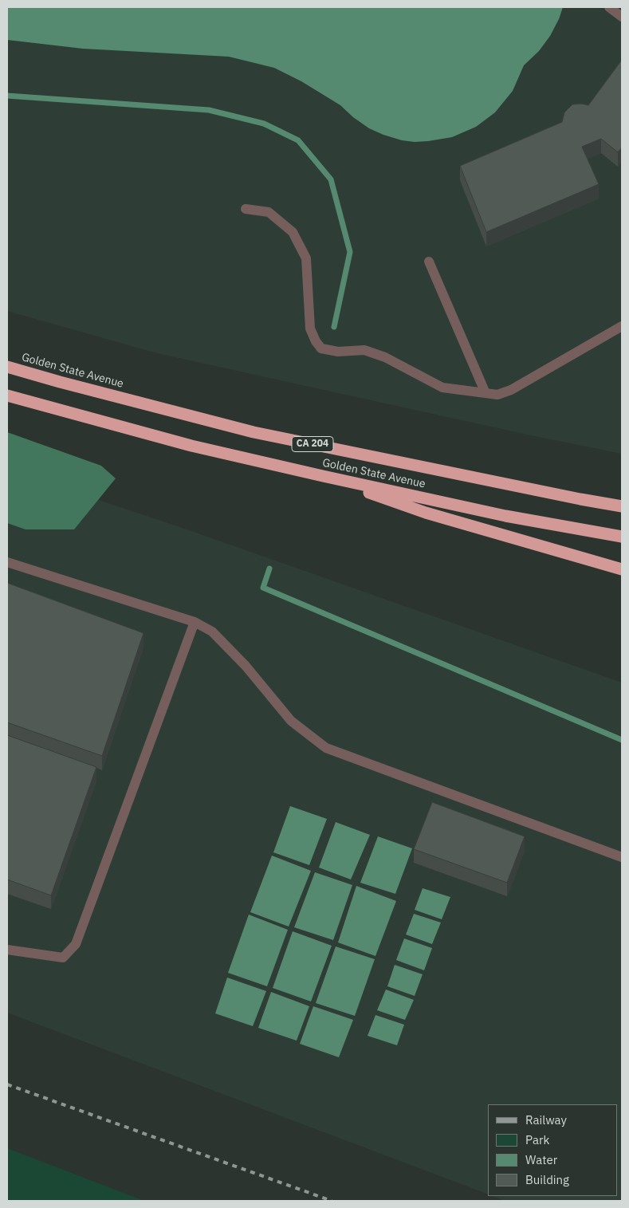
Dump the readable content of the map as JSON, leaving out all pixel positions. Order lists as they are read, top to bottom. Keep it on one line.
{"streets":{"highway":["Golden State Avenue","CA 204"]},"legend":["Railway","Park","Water","Building"]}
